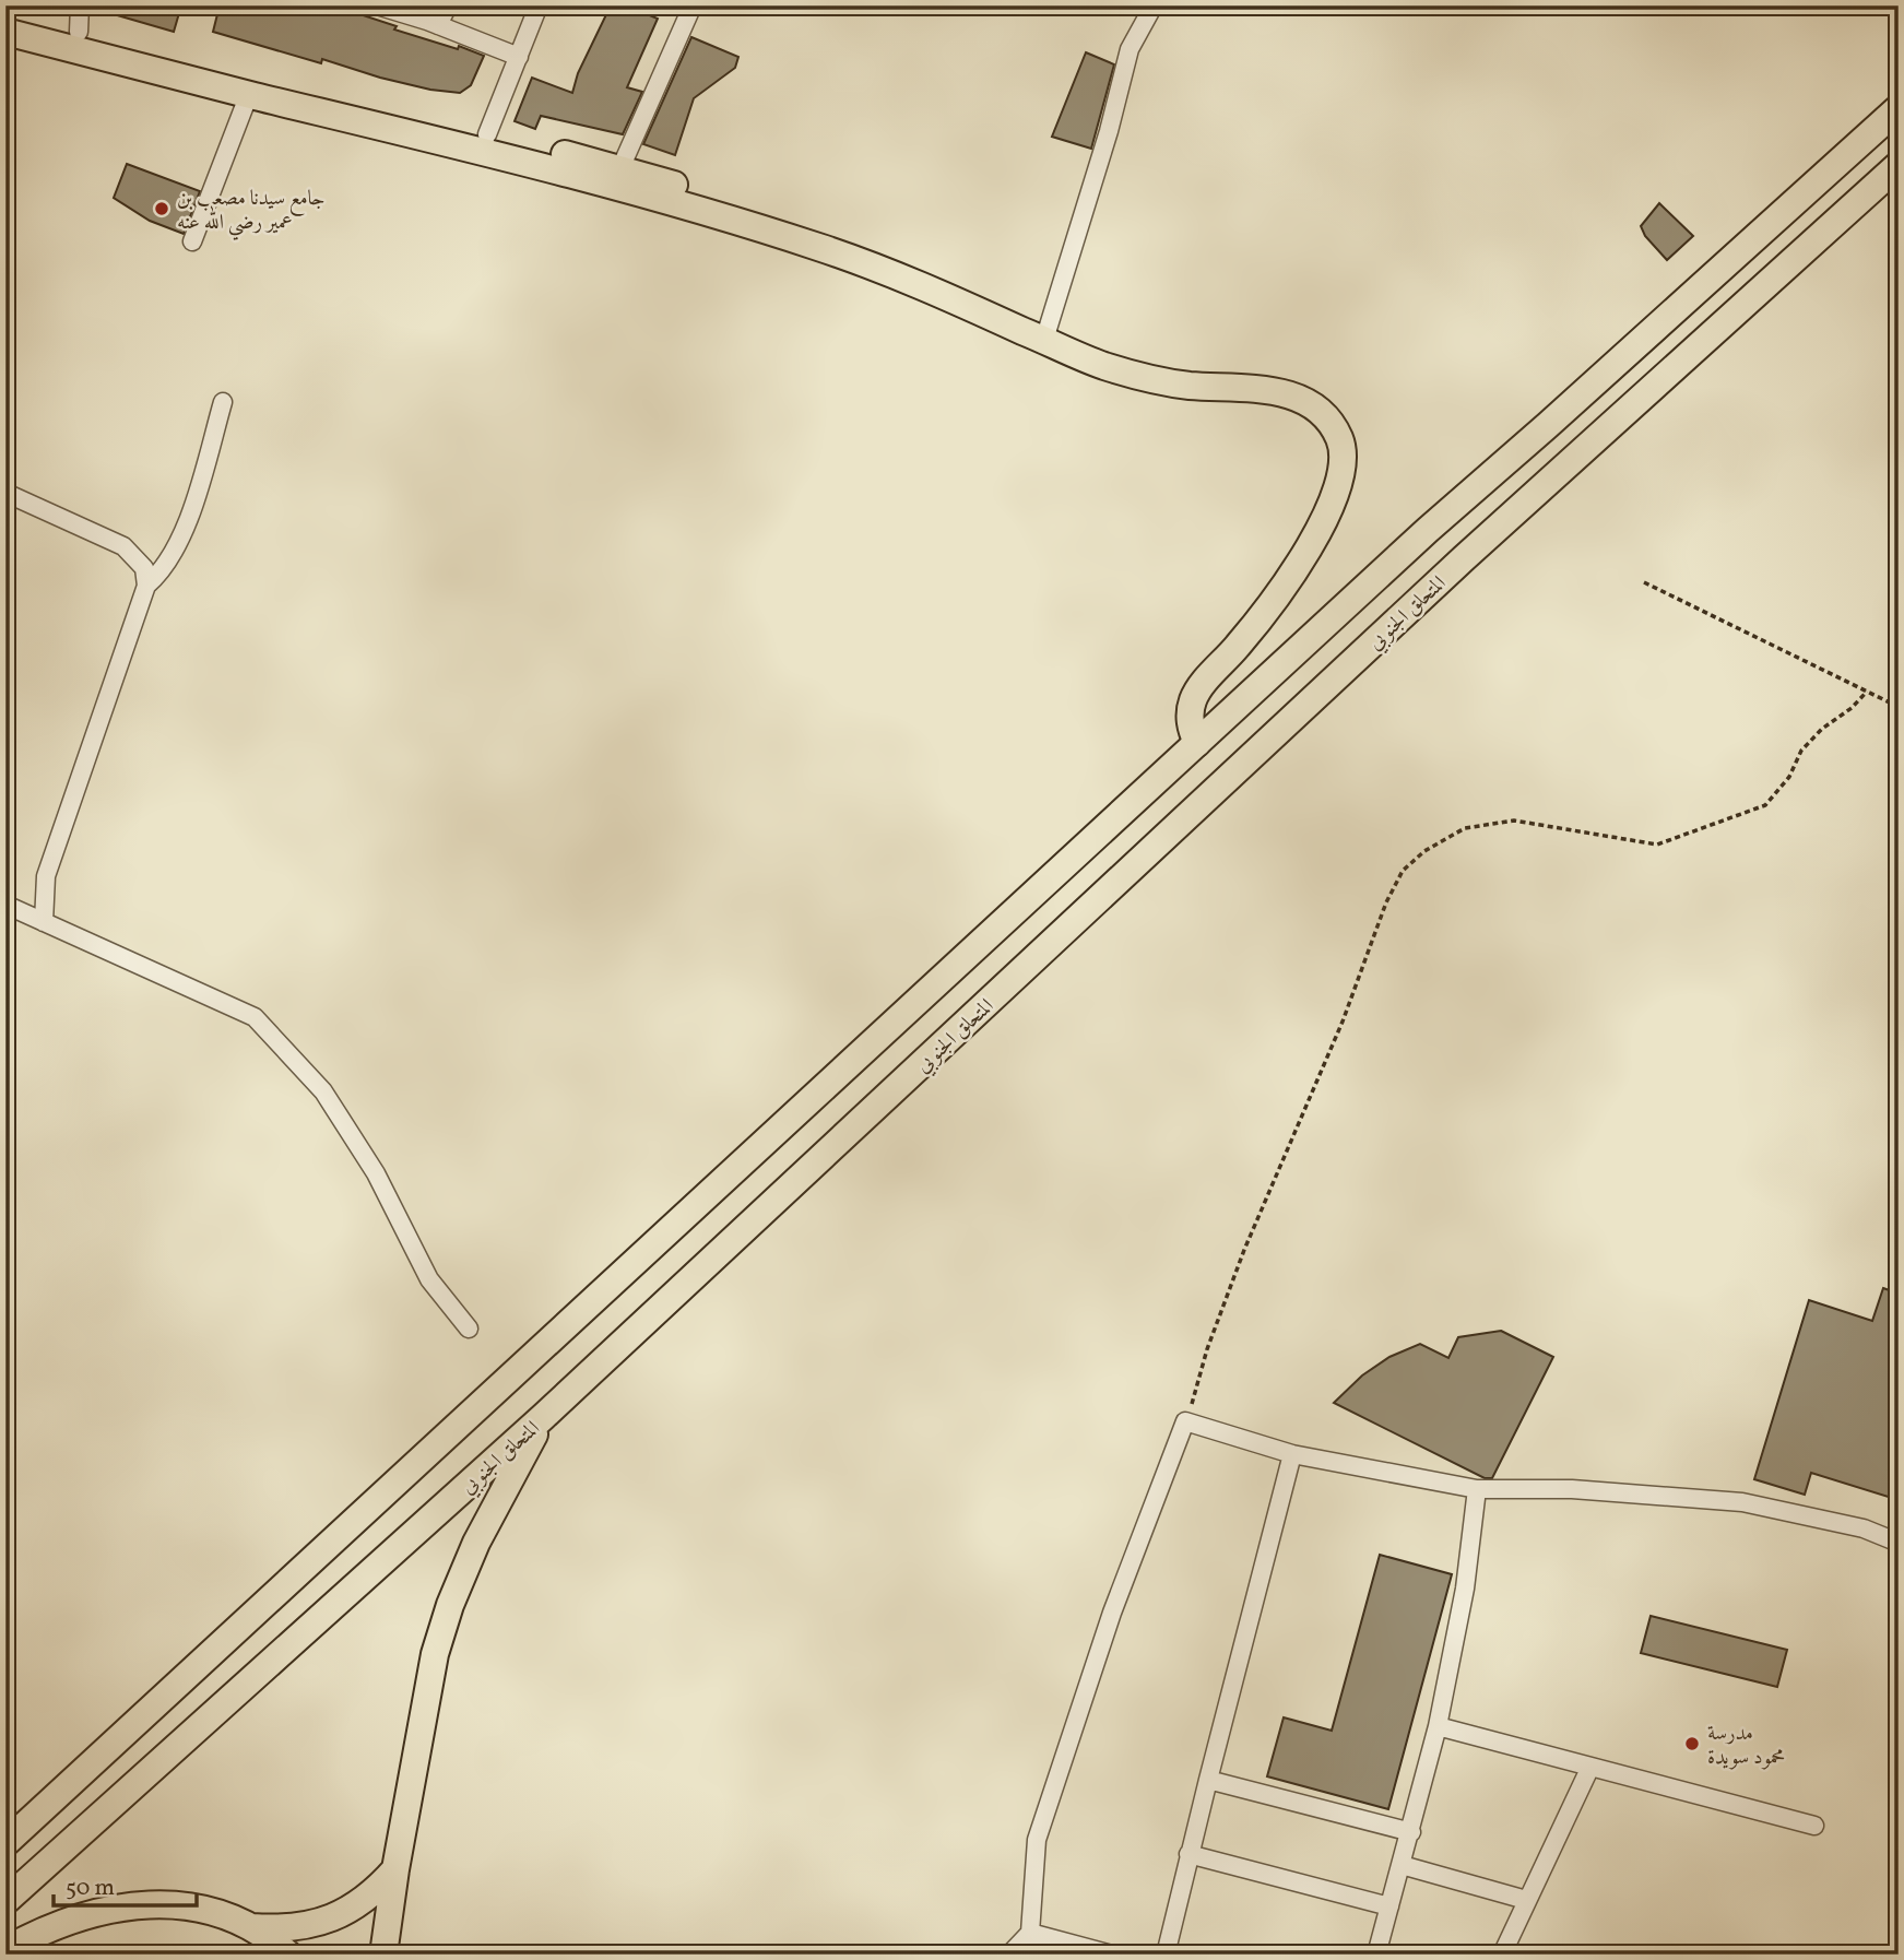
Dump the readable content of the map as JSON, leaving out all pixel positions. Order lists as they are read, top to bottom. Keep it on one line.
{"streets":{"main road":["المتحلق الجنوبي"]},"places":["جامع سيدنا مصعب بن عمير رضي الله عنه","مدرسة محمود سويدة"],"scale_bar":"50 m"}
